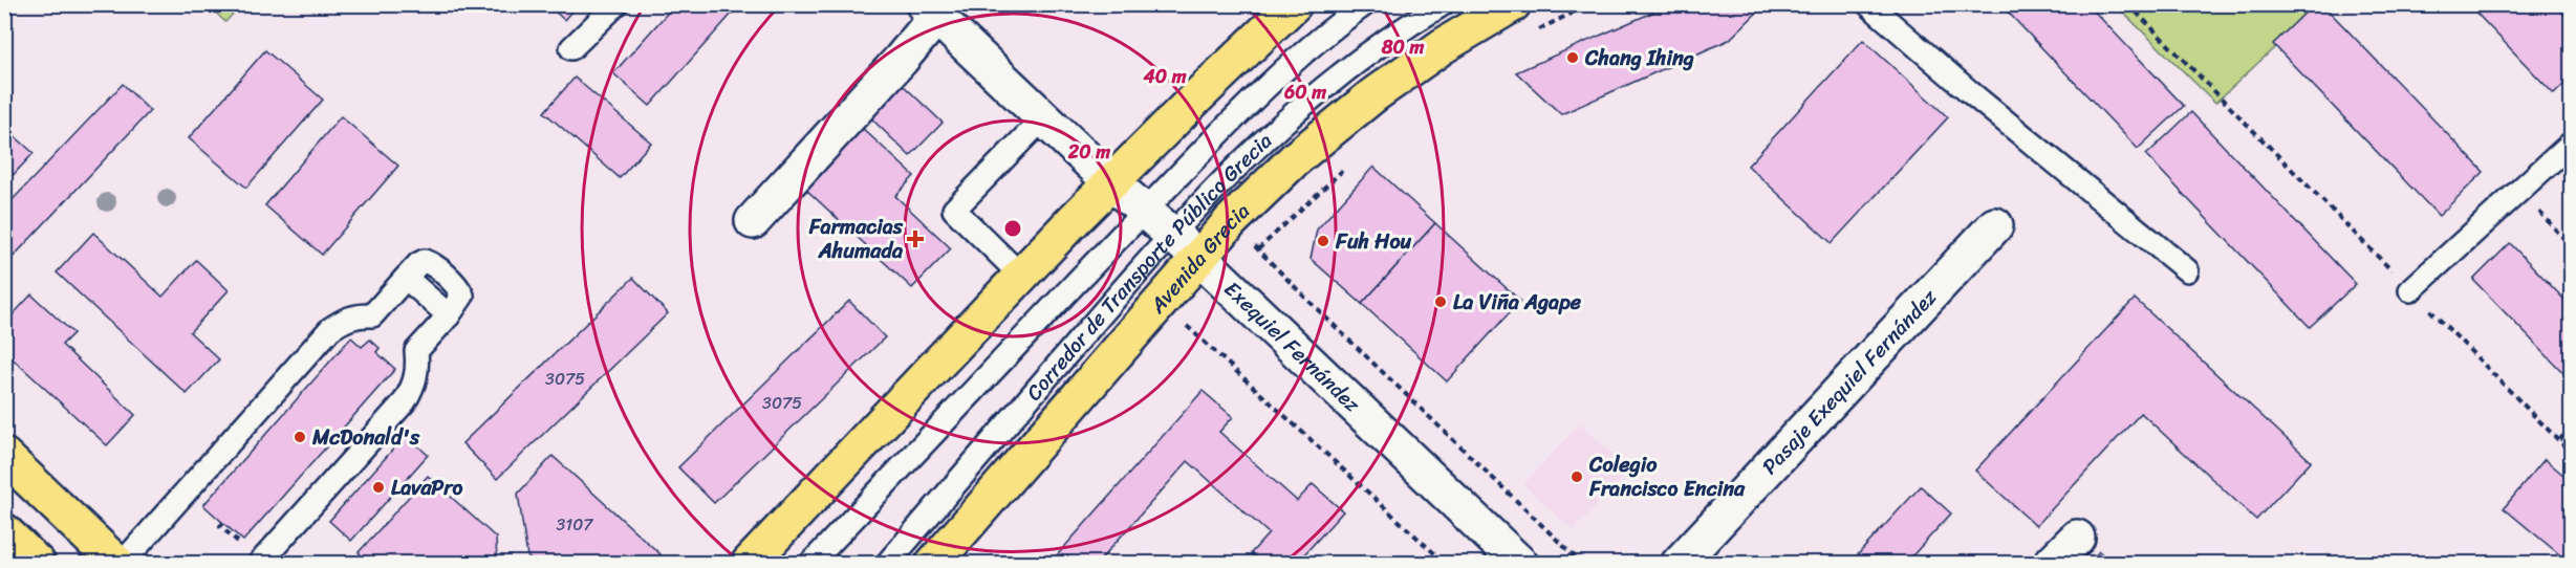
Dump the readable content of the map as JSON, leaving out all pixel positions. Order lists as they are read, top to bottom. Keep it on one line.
{"streets":{"main road":["Avenida Grecia"],"street":["Exequiel Fernández","Pasaje Exequiel Fernández"],"lane":["Corredor de Transporte Público Grecia"]},"crossings":[["Avenida Grecia","Exequiel Fernández"],["Corredor de Transporte Público Grecia","Exequiel Fernández"]],"places":{"other":["Chang Ihing","Fuh Hou","La Viña Agape","McDonald's","Colegio Francisco Encina","LavaPro"],"health":["Farmacias Ahumada"]},"house_numbers":["3075","3075","3107"],"rings":["80 m","40 m","60 m","20 m"]}
